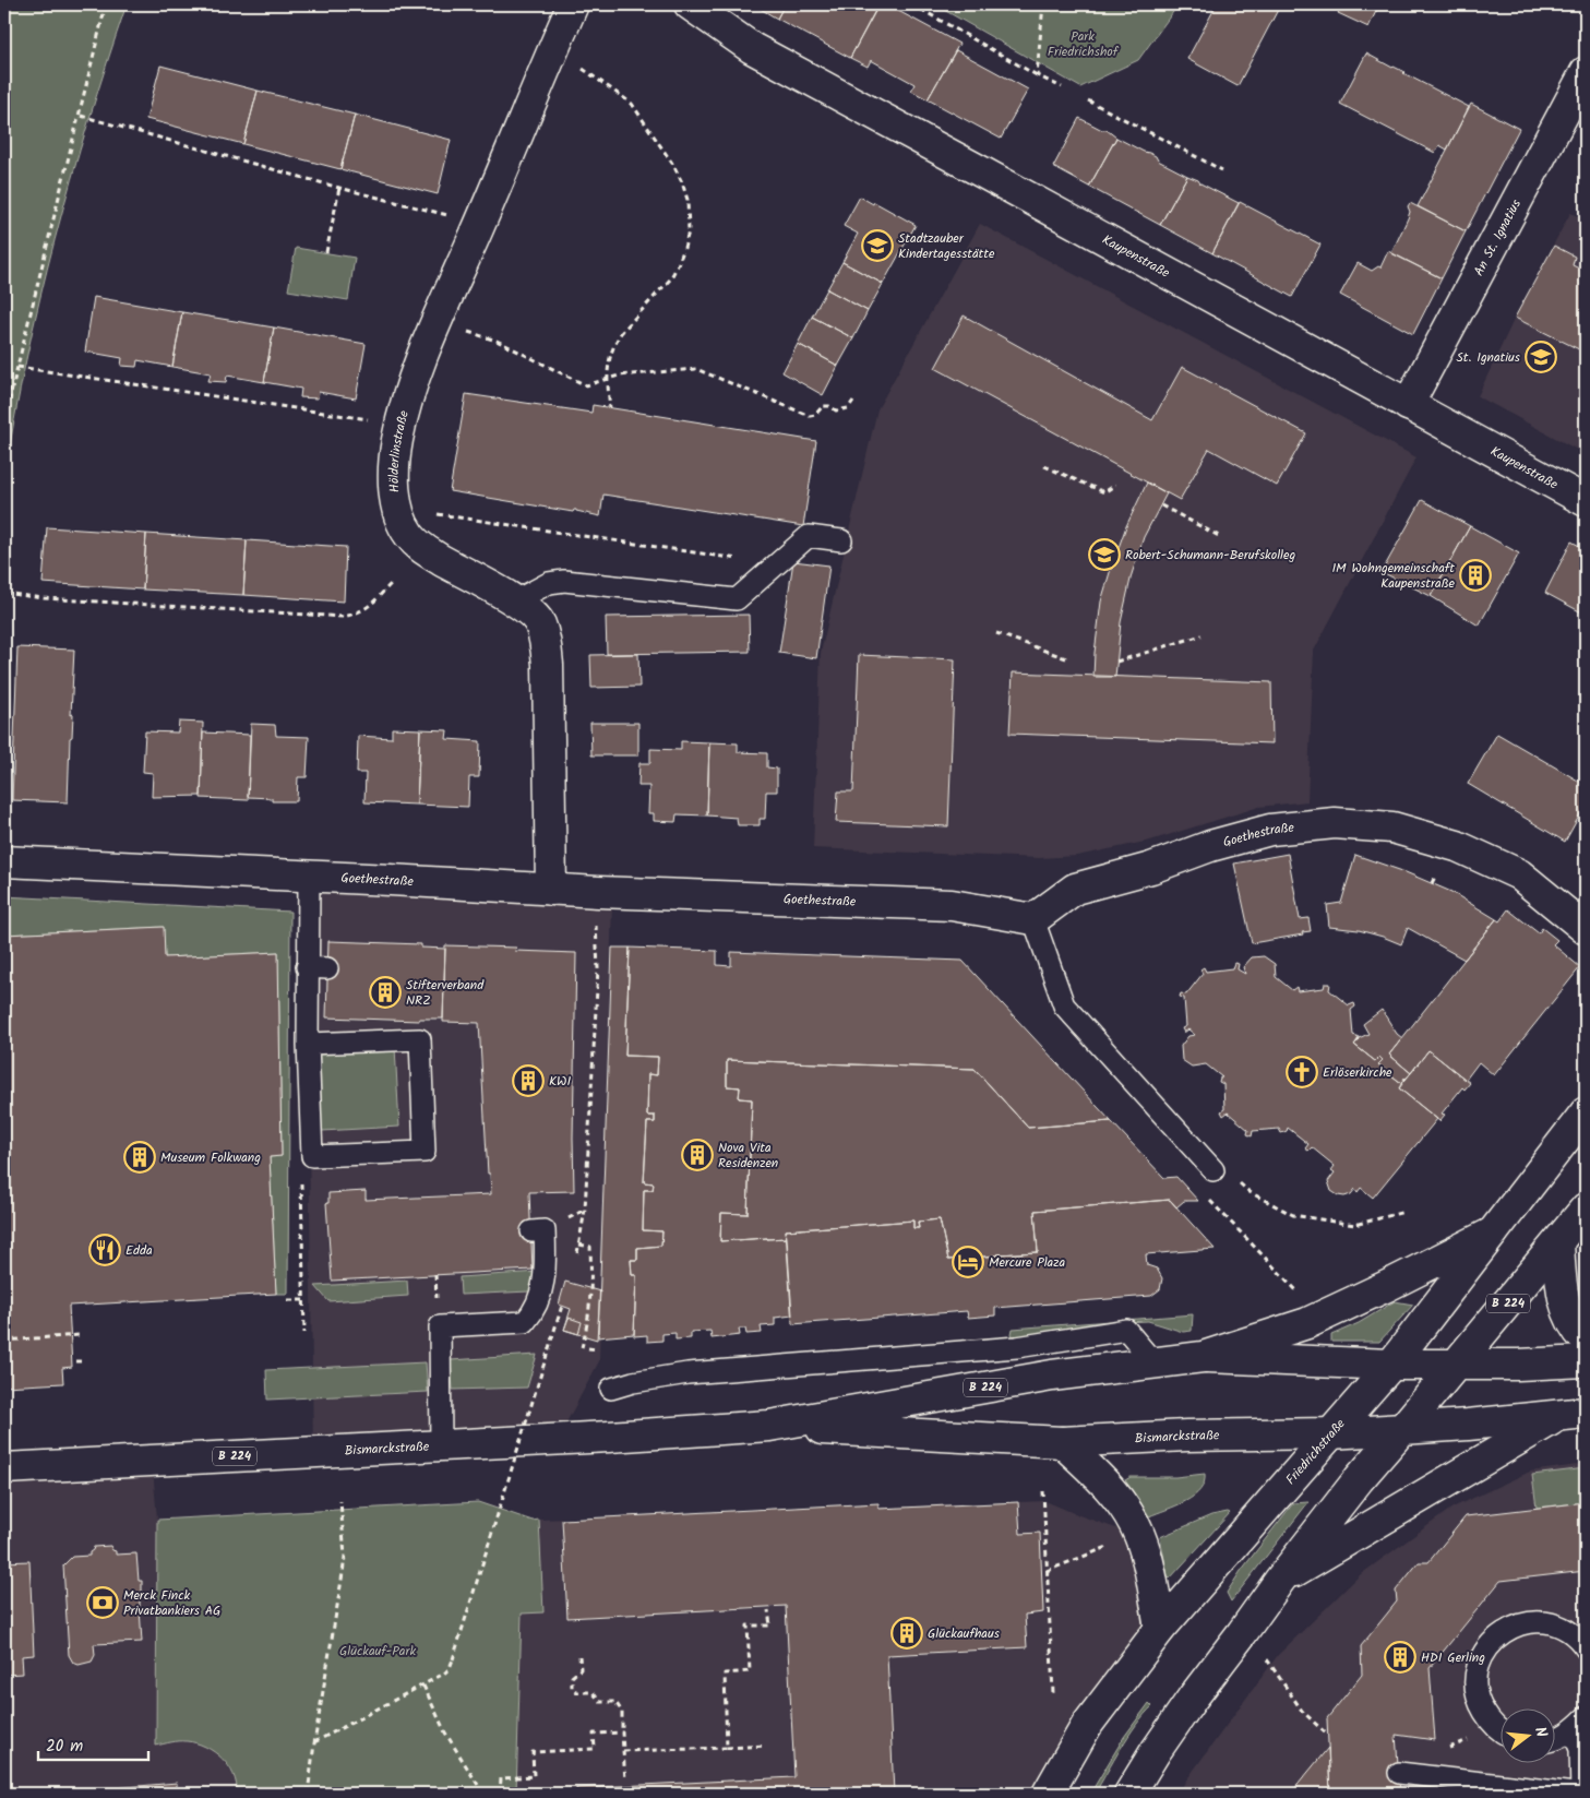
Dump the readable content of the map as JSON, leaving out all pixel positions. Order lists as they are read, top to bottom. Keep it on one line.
{"streets":{"main road":["An St. Ignatius","Kaupenstraße","Hölderlinstraße","Goethestraße","B 224","Bismarckstraße","Friedrichstraße"]},"crossings":[["An St. Ignatius","Kaupenstraße"],["Hölderlinstraße","Goethestraße"],["B 224","Bismarckstraße"],["Bismarckstraße","Friedrichstraße"]],"parks":["Park Friedrichshof","Glückauf-Park"],"places":{"school or university":["Stadtzauber Kindertagesstätte","St. Ignatius","Robert-Schumann-Berufskolleg"],"building":["IM Wohngemeinschaft Kaupenstraße","Stifterverband NRZ","KWI","Nova Vita Residenzen","Museum Folkwang","Glückaufhaus","HDI Gerling"],"church":["Erlöserkirche"],"restaurant":["Edda"],"hotel":["Mercure Plaza"],"bank":["Merck Finck Privatbankiers AG"]},"scale_bar":"20 m","north":"right"}
